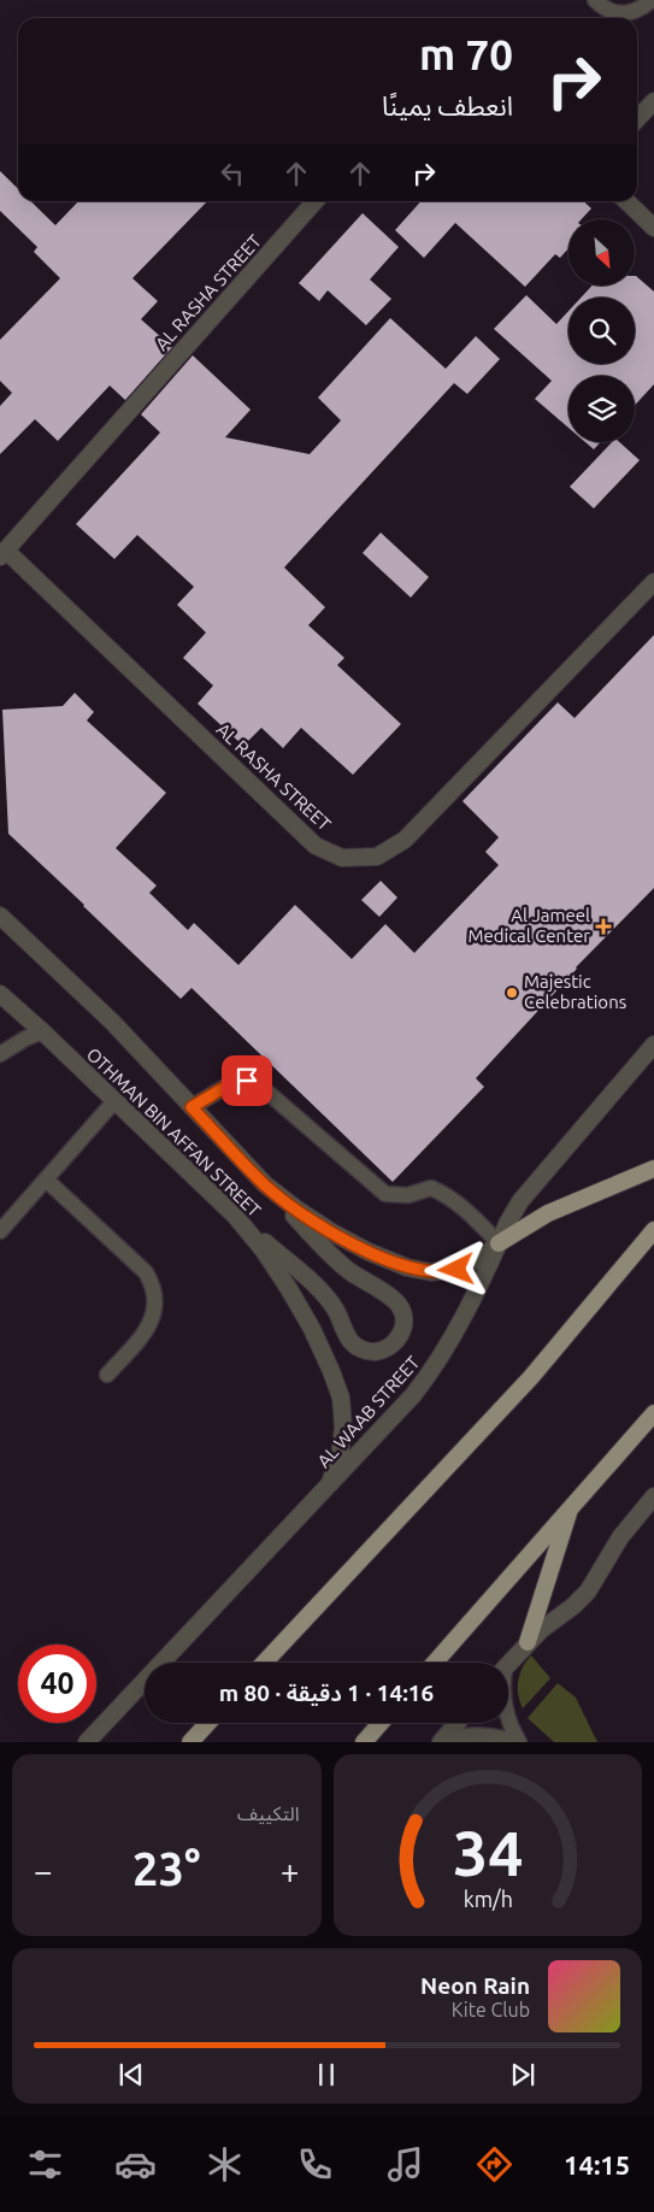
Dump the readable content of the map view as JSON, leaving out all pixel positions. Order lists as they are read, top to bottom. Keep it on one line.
{"streets":{"street":["AL RASHA STREET","OTHMAN BIN AFFAN STREET","AL WAAB STREET"]},"crossings":[["OTHMAN BIN AFFAN STREET","AL WAAB STREET"]],"places":{"health":["Al Jameel Medical Center"],"other":["Majestic Celebrations"]},"north":"bottom right","page":{"turn":["70 m","انعطف يمينًا"],"limit":"40","trip":"14:16 · 1 دقيقة · 80 m","tile":"التكييف","heat":["−","23°","+"],"song":["Neon Rain","Kite Club"],"tabs":"14:15","gauge":["34","km/h"]}}
